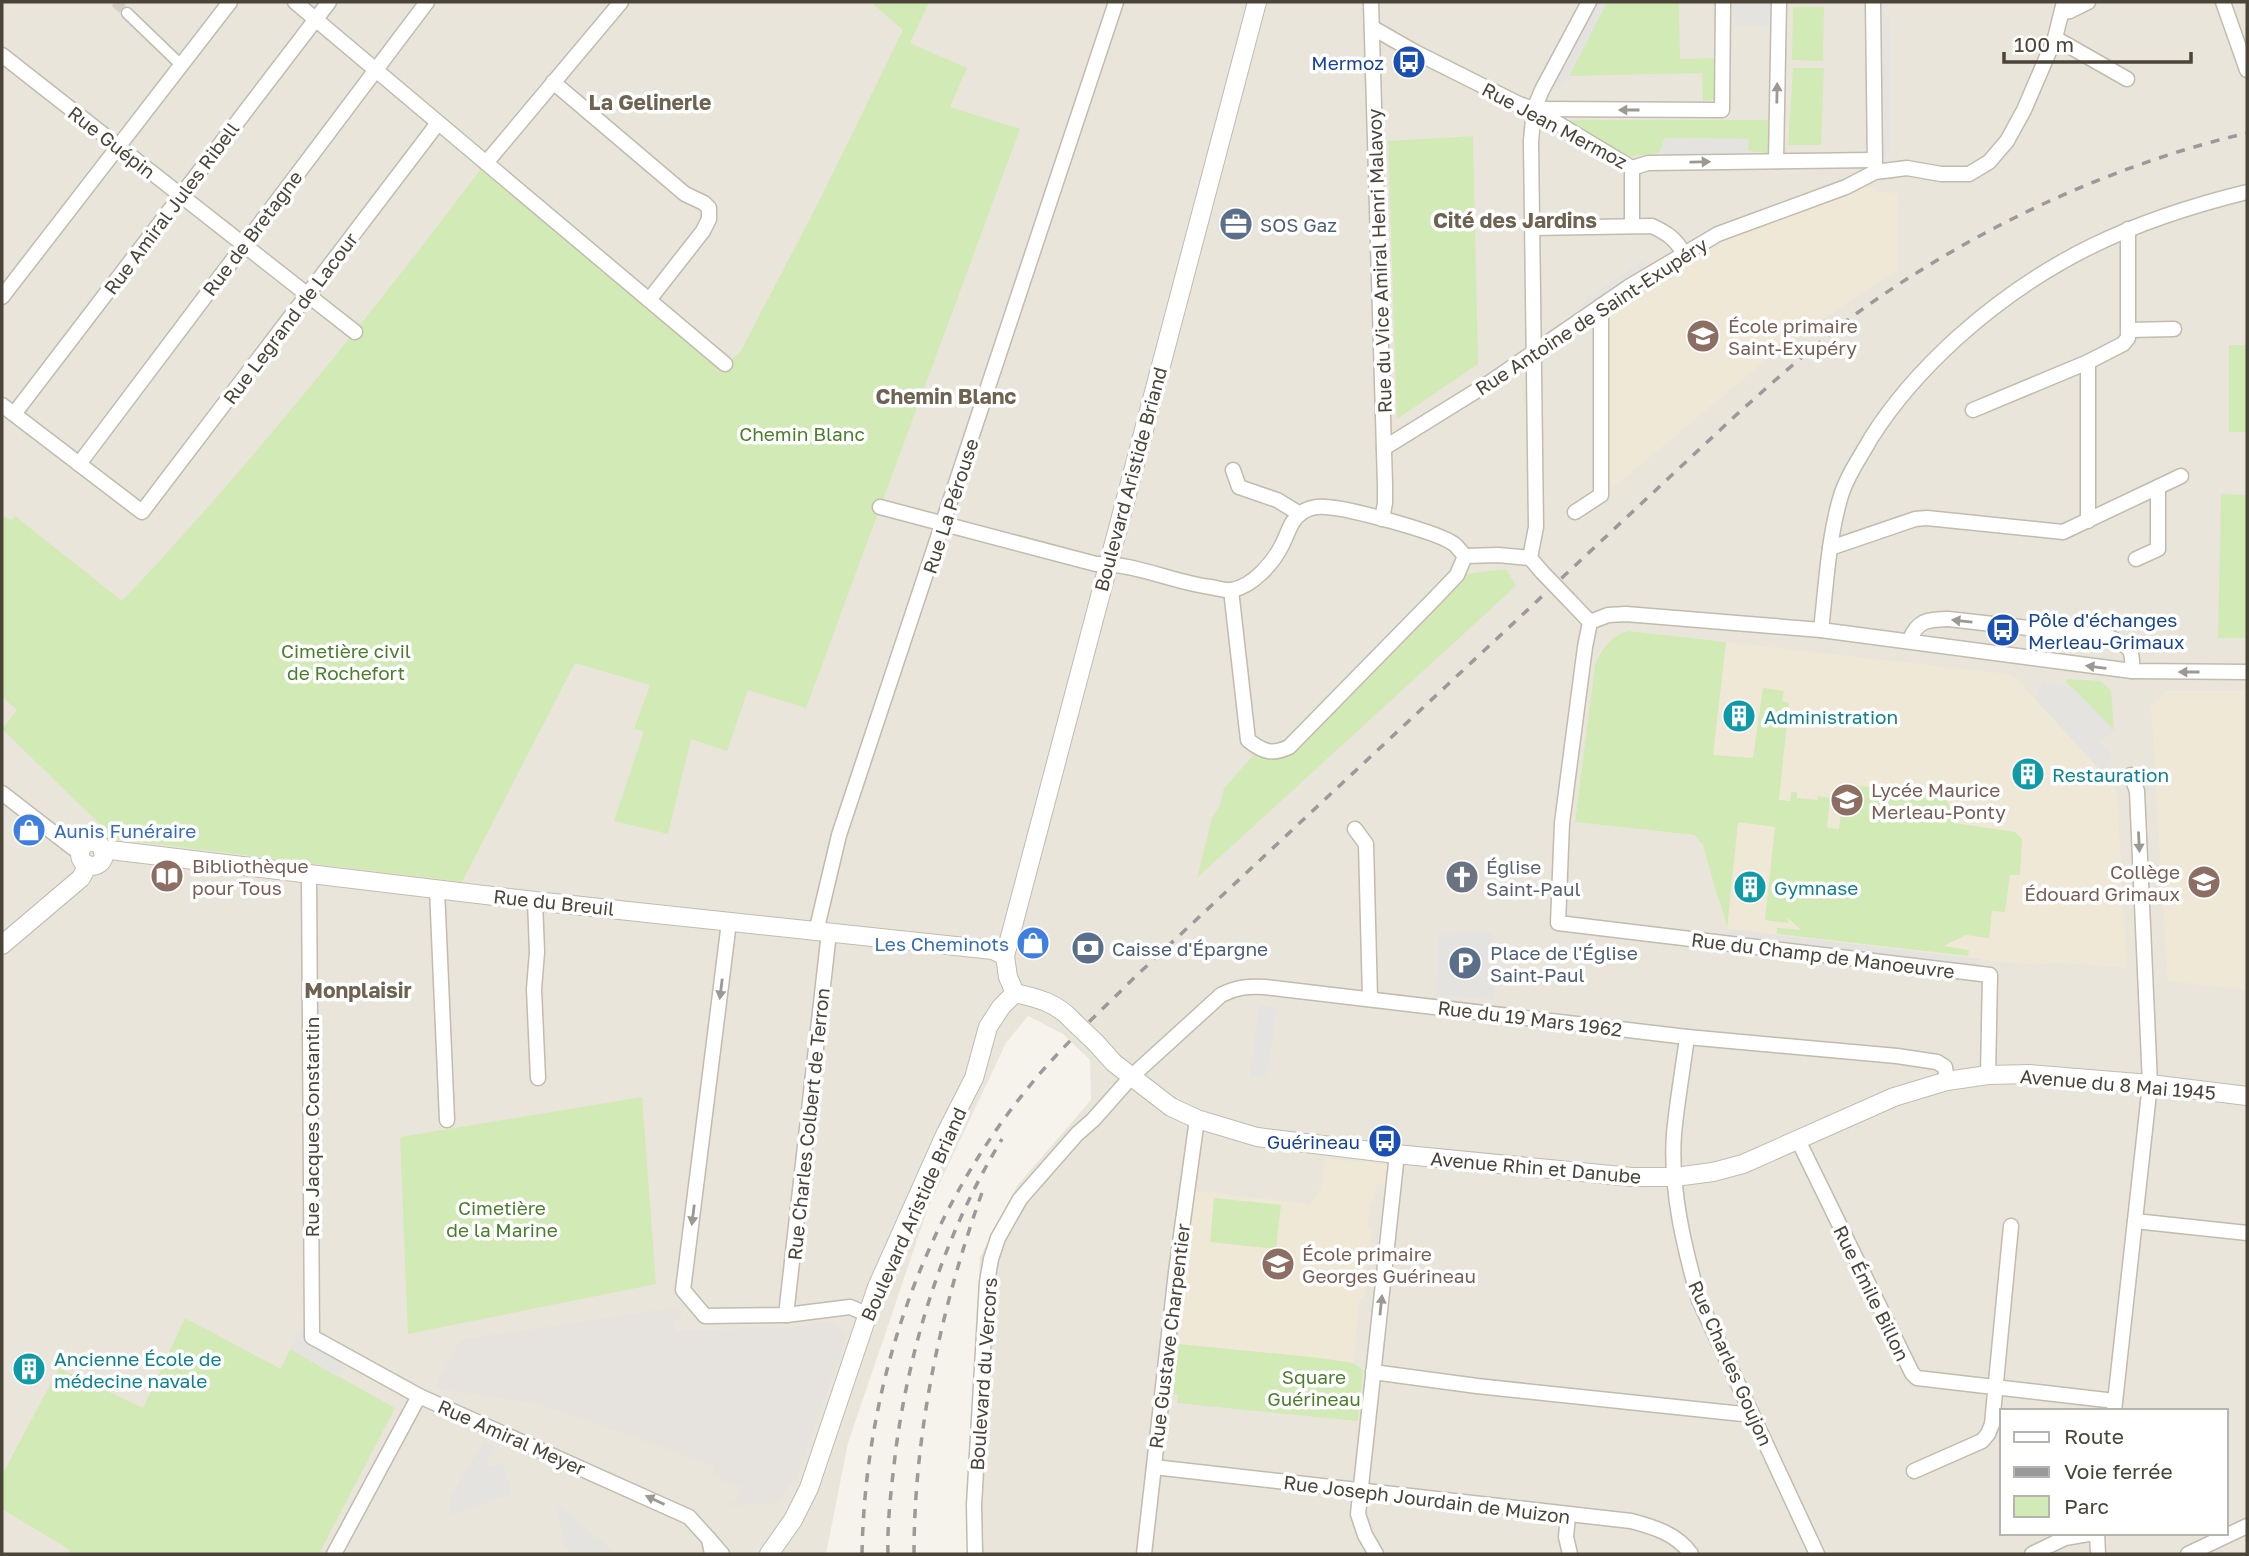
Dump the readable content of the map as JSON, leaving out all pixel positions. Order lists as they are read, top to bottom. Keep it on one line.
{"streets":{"street":["Rue Jean Mermoz","Rue Guépin","Rue Amiral Jules Ribell","Rue de Bretagne","Rue du Vice Amiral Henri Malavoy","Rue Antoine de Saint-Exupéry","Rue Legrand de Lacour","Boulevard Aristide Briand","Rue La Pérouse","Rue du Breuil","Rue du Champ de Manoeuvre","Rue du 19 Mars 1962","Avenue du 8 Mai 1945","Rue Charles Colbert de Terron","Rue Jacques Constantin","Avenue Rhin et Danube","Rue Émile Billon","Rue Gustave Charpentier","Rue Charles Goujon","Boulevard du Vercors","Rue Amiral Meyer","Rue Joseph Jourdain de Muizon"]},"crossings":[["Rue Jean Mermoz","Rue du Vice Amiral Henri Malavoy"],["Rue Jean Mermoz","Rue Antoine de Saint-Exupéry"],["Rue Guépin","Rue Amiral Jules Ribell"],["Rue Guépin","Rue de Bretagne"],["Rue Guépin","Rue Legrand de Lacour"],["Rue de Bretagne","Rue Legrand de Lacour"],["Rue du Vice Amiral Henri Malavoy","Rue Antoine de Saint-Exupéry"],["Boulevard Aristide Briand","Rue du Breuil"],["Boulevard Aristide Briand","Avenue Rhin et Danube"],["Rue La Pérouse","Rue du Breuil"],["Rue La Pérouse","Rue Charles Colbert de Terron"],["Rue du Breuil","Rue Charles Colbert de Terron"],["Rue du Breuil","Rue Jacques Constantin"],["Rue du Champ de Manoeuvre","Avenue du 8 Mai 1945"],["Rue du Champ de Manoeuvre","Avenue Rhin et Danube"],["Rue du 19 Mars 1962","Avenue Rhin et Danube"],["Rue du 19 Mars 1962","Rue Charles Goujon"],["Rue du 19 Mars 1962","Boulevard du Vercors"],["Avenue du 8 Mai 1945","Avenue Rhin et Danube"],["Rue Jacques Constantin","Rue Amiral Meyer"],["Avenue Rhin et Danube","Rue Émile Billon"],["Avenue Rhin et Danube","Rue Gustave Charpentier"],["Avenue Rhin et Danube","Rue Charles Goujon"],["Avenue Rhin et Danube","Boulevard du Vercors"],["Rue Gustave Charpentier","Rue Joseph Jourdain de Muizon"]],"one_way":["Rue Amiral Meyer"],"districts":["La Gelinerle","Cité des Jardins","Chemin Blanc","Monplaisir"],"parks":["Chemin Blanc","Cimetière civil de Rochefort","Cimetière de la Marine","Square Guérineau"],"places":{"bus stop":["Mermoz","Pôle d'échanges Merleau-Grimaux","Guérineau"],"office":["SOS Gaz"],"school or university":["École primaire Saint-Exupéry","Lycée Maurice Merleau-Ponty","Collège Édouard Grimaux","École primaire Georges Guérineau"],"building":["Administration","Restauration","Gymnase","Ancienne École de médecine navale"],"shop":["Aunis Funéraire","Les Cheminots"],"library":["Bibliothèque pour Tous"],"church":["Église Saint-Paul"],"bank":["Caisse d'Épargne"],"parking":["Place de l'Église Saint-Paul"]},"legend":["Route","Voie ferrée","Parc"],"scale_bar":"100 m"}
